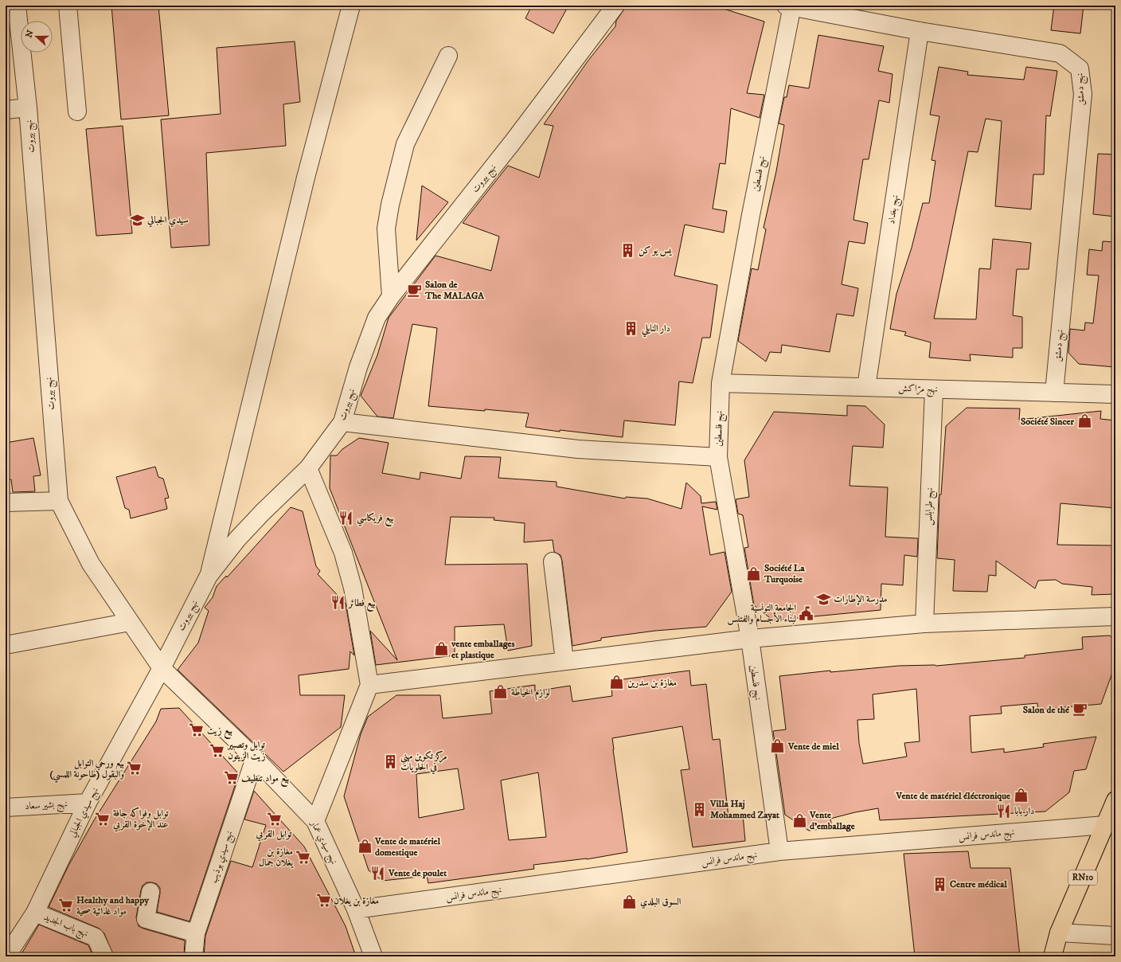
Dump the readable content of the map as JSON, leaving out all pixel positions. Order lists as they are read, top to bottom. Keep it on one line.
{"streets":{"main road":["RN10"],"street":["نهج دمشق","نهج بيروت","نهج فلسطين","نهج بغداد","نهج مرّاكش","نهج طرابلس","نهج بشير سعاد","نهج سيدي الجبالي","نهج ماندس فرانس","نهج سيدي عمار","نهج سيدي بوذيب","نهج باب الجديد"]},"crossings":[["نهج دمشق","نهج فلسطين"],["نهج دمشق","نهج بغداد"],["نهج دمشق","نهج مرّاكش"],["نهج بيروت","نهج سيدي الجبالي"],["نهج بيروت","نهج سيدي عمار"],["نهج فلسطين","نهج مرّاكش"],["نهج فلسطين","نهج ماندس فرانس"],["نهج بغداد","نهج مرّاكش"],["نهج مرّاكش","نهج طرابلس"],["نهج بشير سعاد","نهج سيدي الجبالي"],["نهج سيدي الجبالي","نهج سيدي عمار"],["نهج سيدي الجبالي","نهج باب الجديد"],["نهج ماندس فرانس","نهج سيدي عمار"],["نهج ماندس فرانس","RN10"],["نهج سيدي عمار","نهج سيدي بوذيب"]],"places":{"school or university":["سيدي الجبالي","مدرسة الإطارات"],"building":["يس يو كن","دار النايلي","مركز تكوين مهني في الحلويات","Villa Haj Mohammed Zayat","Centre médical"],"cafe":["Salon de The MALAGA","Salon de thé"],"shop":["Société Sincer","Société La Turquoise","vente emballages et plastique","مغازة بن سدرين","لوازم الخياطة","Vente de miel","Vente de matériel éléctronique","Vente d'emballage","Vente de matériel domestique","السوق البلدي"],"restaurant":["بيع فريكاسي","بيع فطائر","دار بابا","Vente de poulet"],"public building":["الجامعة التونسية لبناء الأجسام والفتنس"],"supermarket":["بيع زيت","توابل وتصبير زيت الزيتون","بيع ورحي التوابل والبقول (طاحونة اللمسي)","بيع مواد تنظيف","توابل وفواكه جافة عند الإخوة القربي","توابل القربي","مغازة بن يغلان جمال","مغازة بن يغلان","Healthy and happy مواد غذائية صحية"]},"north":"left"}
